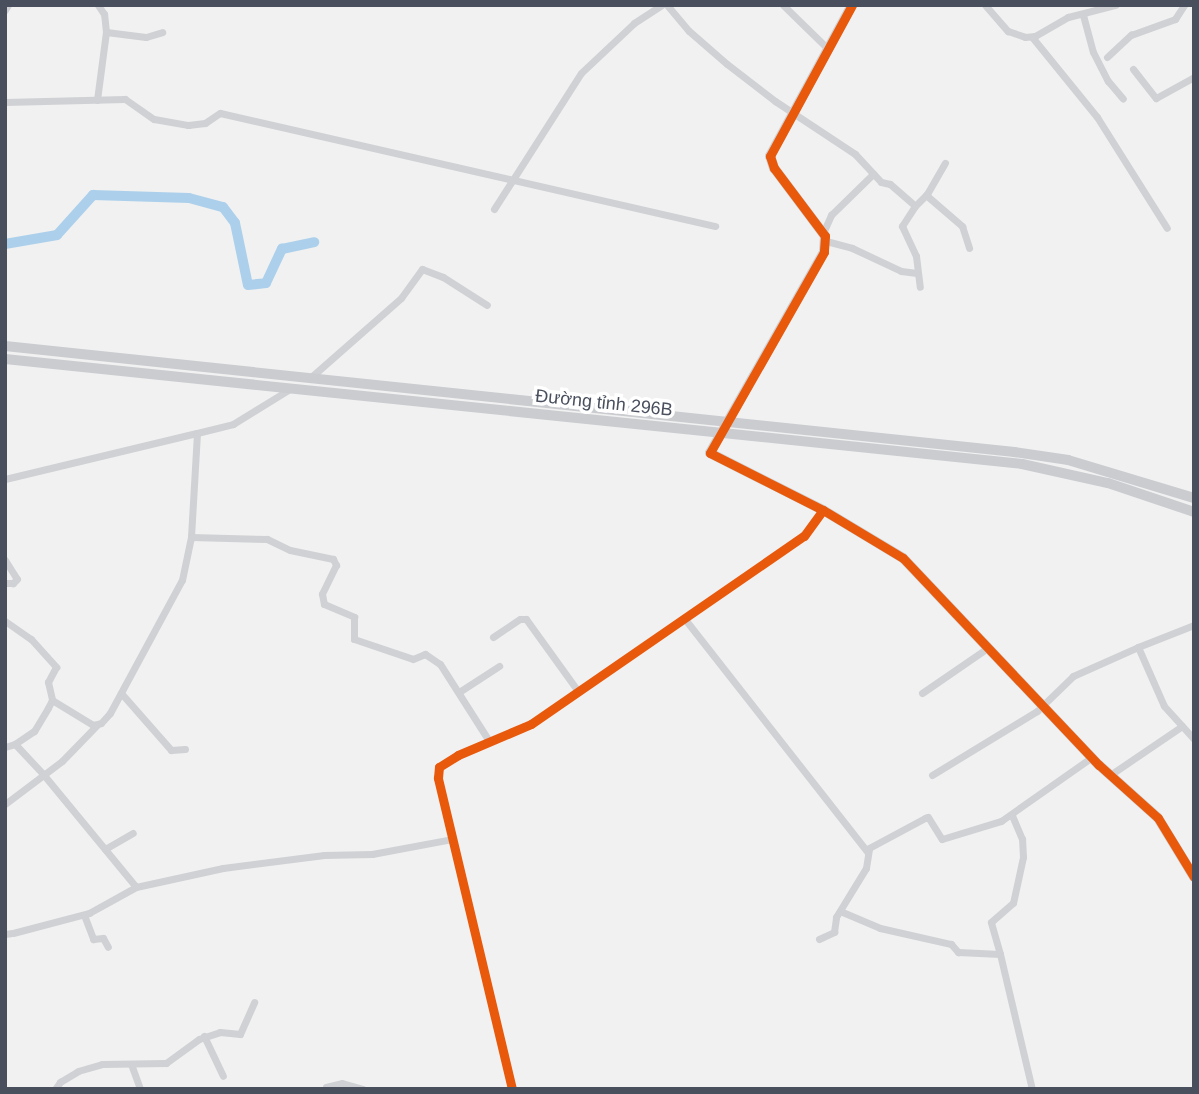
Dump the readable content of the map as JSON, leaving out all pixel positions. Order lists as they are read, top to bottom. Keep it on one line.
{"streets":{"main road":["Đường tỉnh 296B"]}}
